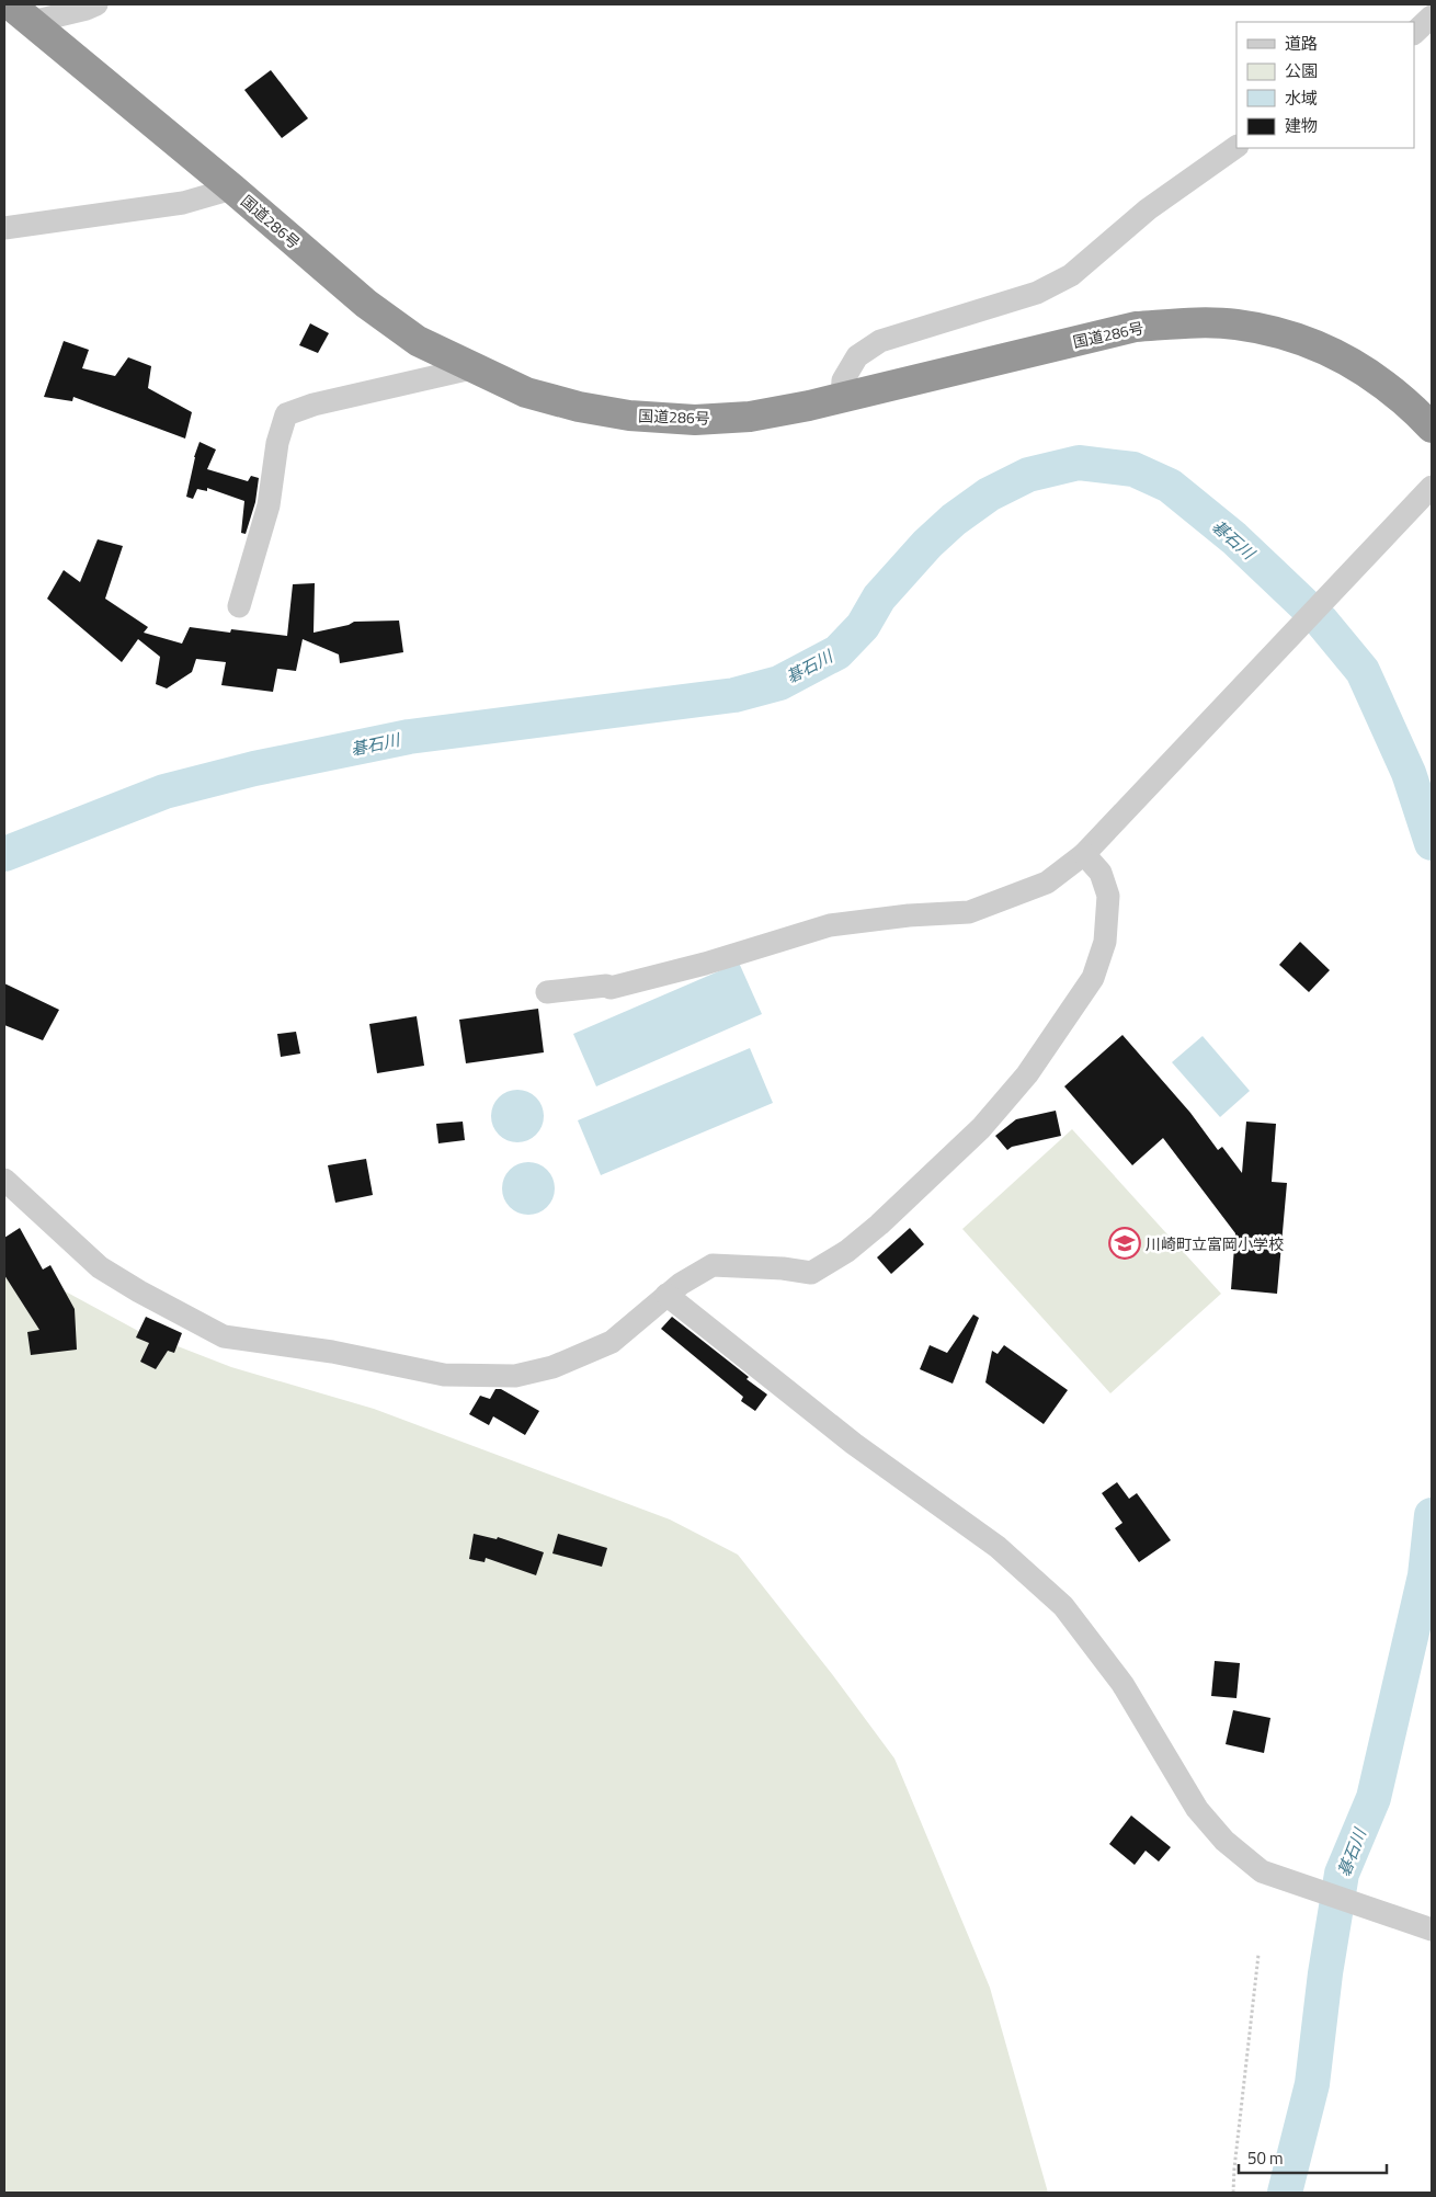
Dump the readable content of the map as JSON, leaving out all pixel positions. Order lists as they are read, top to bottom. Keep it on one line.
{"streets":{"highway":["国道286号"]},"water":["碁石川"],"places":{"school or university":["川崎町立富岡小学校"]},"legend":["道路","公園","水域","建物"],"scale_bar":"50 m"}
